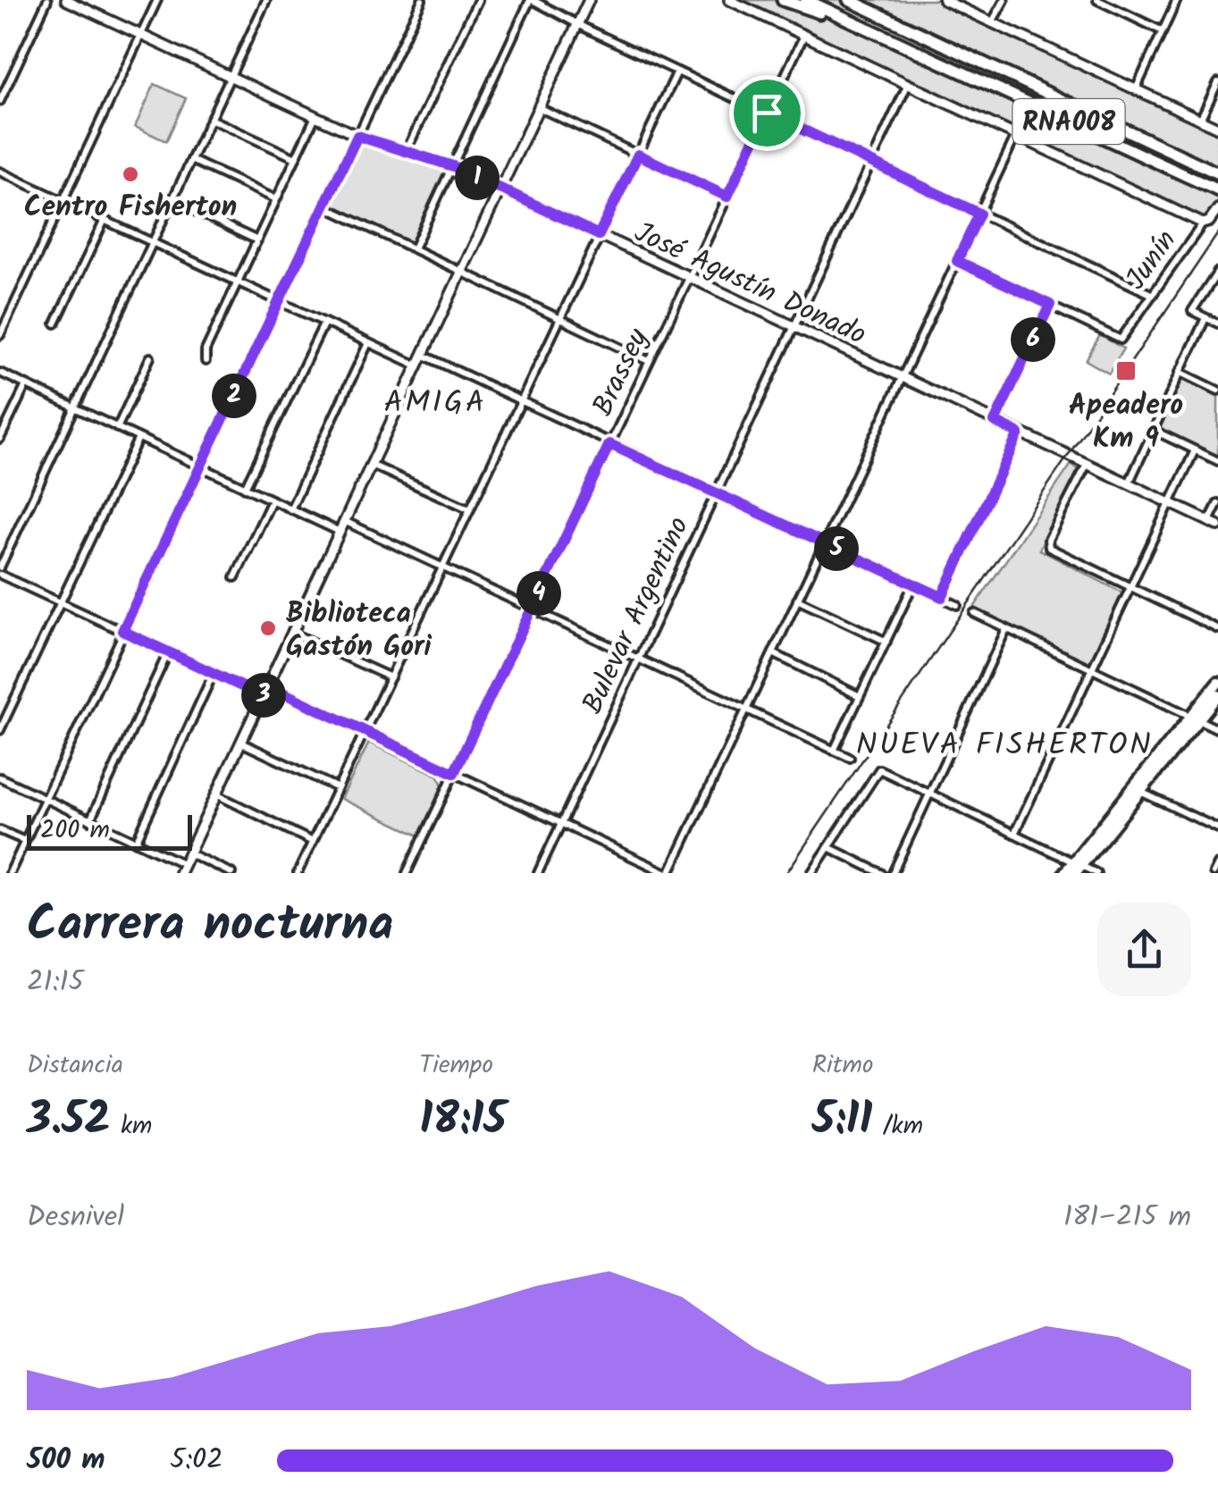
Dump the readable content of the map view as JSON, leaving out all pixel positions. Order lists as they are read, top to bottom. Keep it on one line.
{"streets":{"highway":["RNA008"],"main road":["Junín","José Agustín Donado"],"street":["Brassey","Bulevar Argentino"]},"crossings":[["José Agustín Donado","Brassey"],["José Agustín Donado","Bulevar Argentino"]],"districts":["AMIGA","NUEVA FISHERTON"],"places":{"other":["Centro Fisherton","Biblioteca Gastón Gori"],"transit":["Apeadero Km 9"]},"scale_bar":"200 m","page":{"pins":["1","6","2","5","4","3"],"scale":"200 m","heading":["Carrera nocturna","21:15"],"stats":[["Distancia","3.52 km"],["Tiempo","18:15"],["Ritmo","5:11 /km"]],"chart":["Desnivel","181–215 m"],"list":[{"name":"500 m","note":"5:02"}]}}
